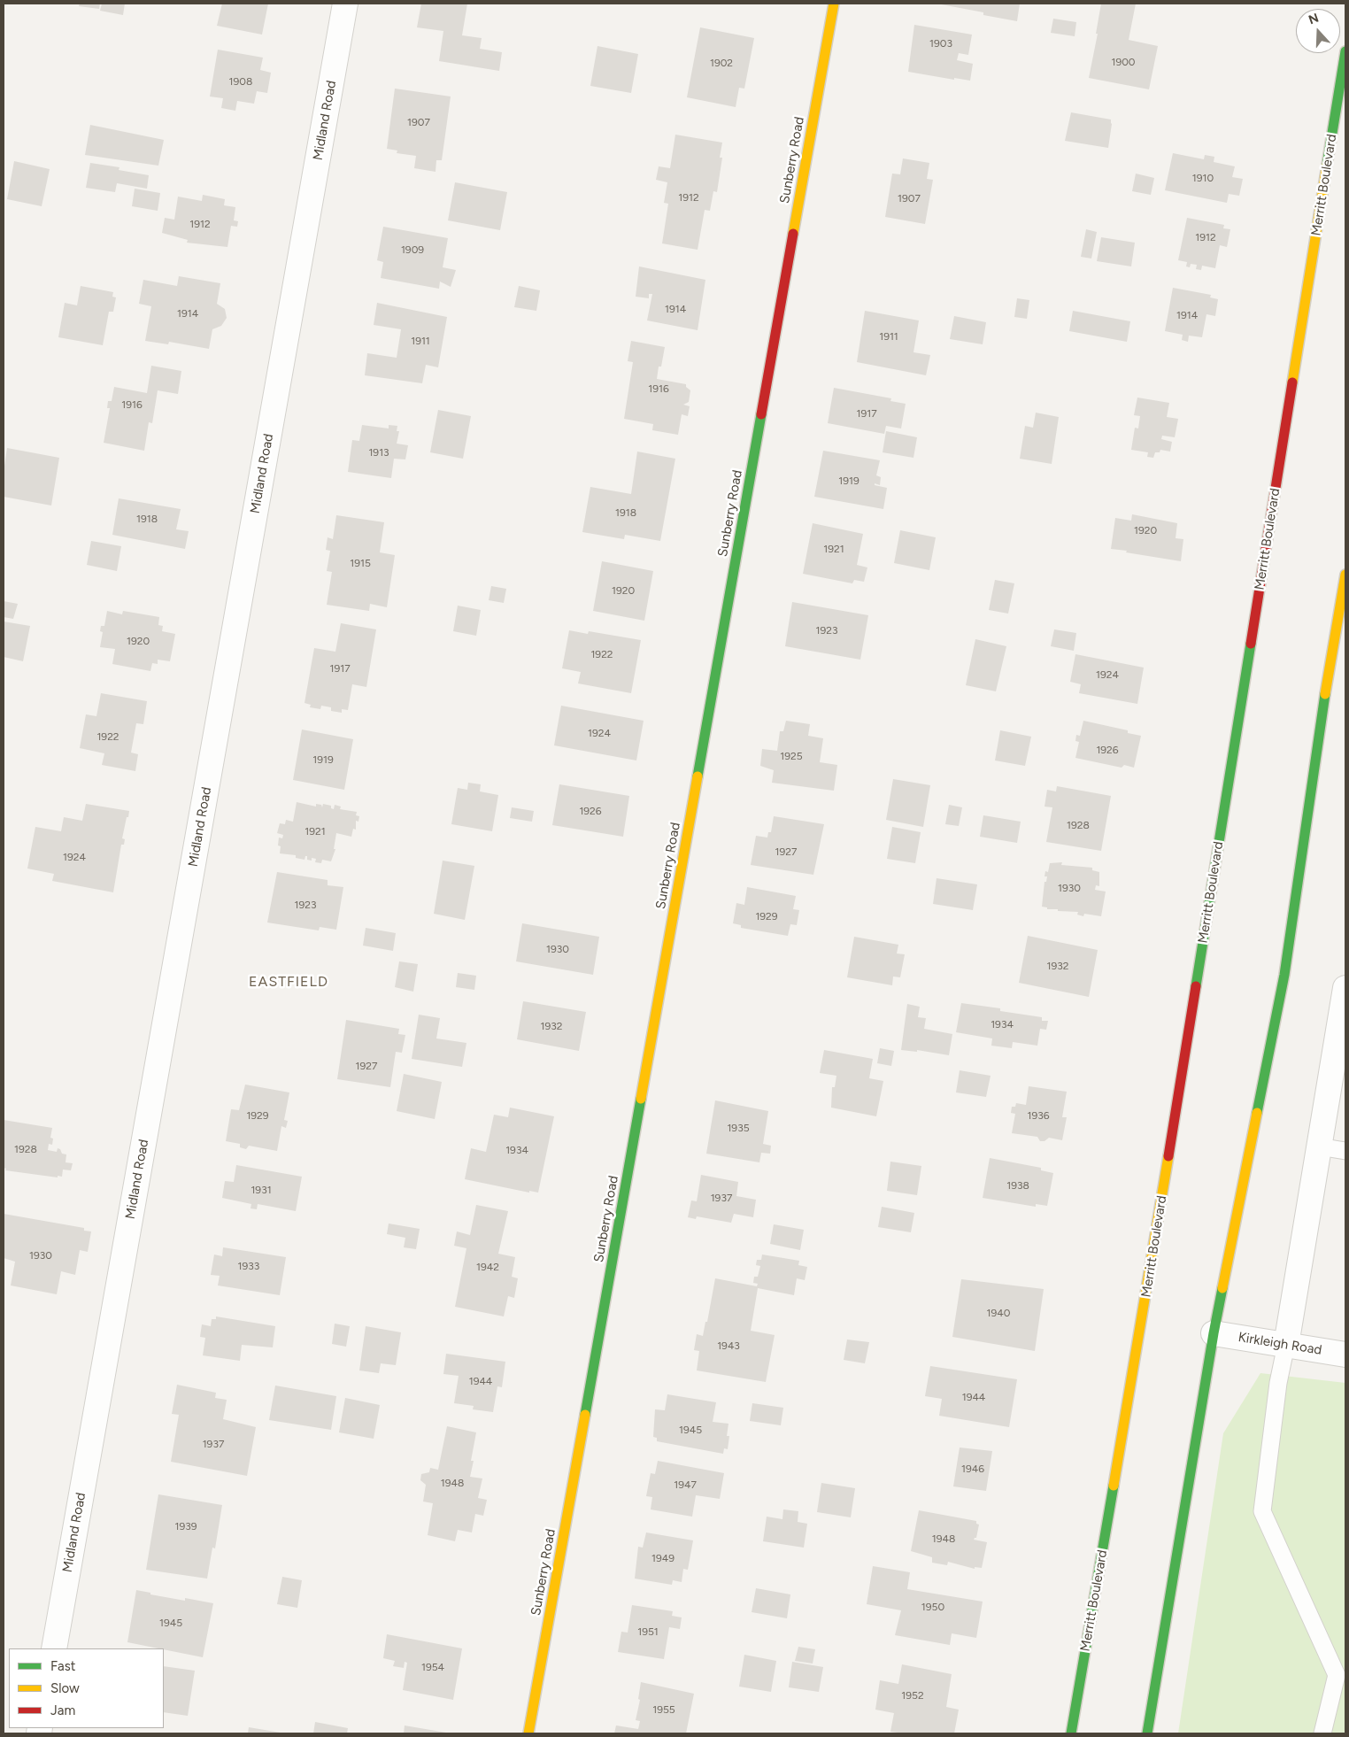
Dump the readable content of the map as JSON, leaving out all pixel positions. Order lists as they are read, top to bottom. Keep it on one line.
{"streets":{"main road":["Sunberry Road","Merritt Boulevard"],"street":["Midland Road","Kirkleigh Road"]},"districts":["EASTFIELD"],"house_numbers":["1903","1900","1902","1908","1907","1910","1912","1907","1912","1912","1909","1914","1914","1914","1911","1911","1916","1916","1917","1913","1919","1918","1918","1920","1921","1915","1920","1923","1920","1922","1917","1924","1924","1922","1926","1925","1919","1926","1928","1921","1927","1924","1930","1923","1929","1930","1932","1934","1932","1927","1929","1936","1935","1928","1934","1938","1931","1937","1930","1933","1942","1940","1943","1944","1944","1945","1937","1946","1948","1947","1939","1948","1949","1950","1945","1951","1954","1952","1955"],"legend":["Fast","Slow","Jam"],"north":"top"}
